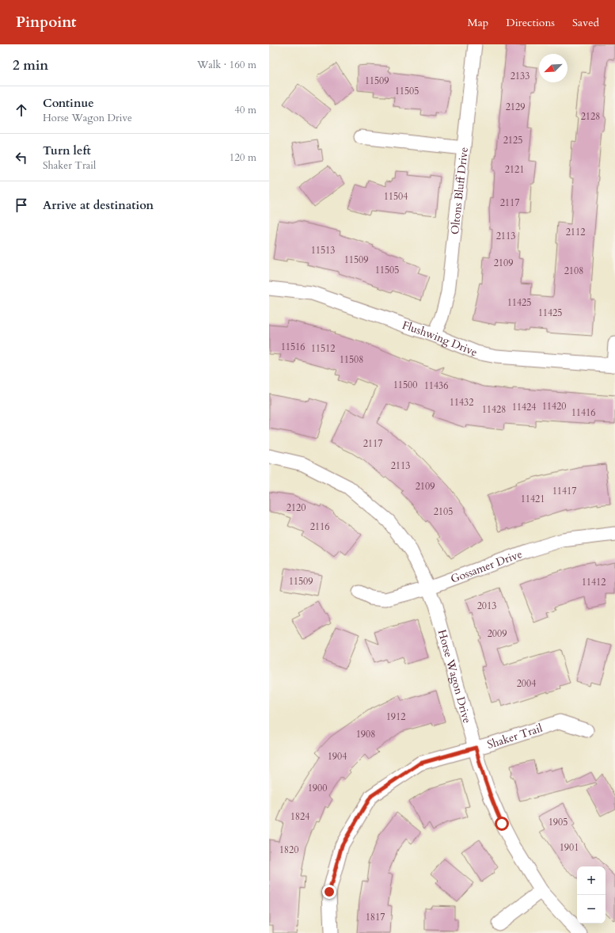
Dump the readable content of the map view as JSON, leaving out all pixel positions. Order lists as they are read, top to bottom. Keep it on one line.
{"streets":{"street":["Oltons Bluff Drive","Flushwing Drive","Gossamer Drive","Horse Wagon Drive","Shaker Trail"]},"crossings":[["Oltons Bluff Drive","Flushwing Drive"],["Gossamer Drive","Horse Wagon Drive"],["Horse Wagon Drive","Shaker Trail"]],"house_numbers":["2133","11509","11505","2129","2128","2125","2121","11504","2117","2112","2113","11513","11509","2109","11505","2108","11425","11425","11516","11512","11508","11500","11436","11432","11420","11424","11428","11416","2117","2113","2109","11417","11421","2120","2105","2116","11509","11412","2013","2009","2004","1912","1908","1904","1900","1824","1905","1901","1820","1817"],"north":"bottom left","page":{"header":"Pinpoint","nav":["Map","Directions","Saved"],"heading":["2 min","Walk · 160 m"],"list":[["Continue","Horse Wagon Drive","40 m"],["Turn left","Shaker Trail","120 m"],"Arrive at destination"],"map_buttons":["+","−"]}}
